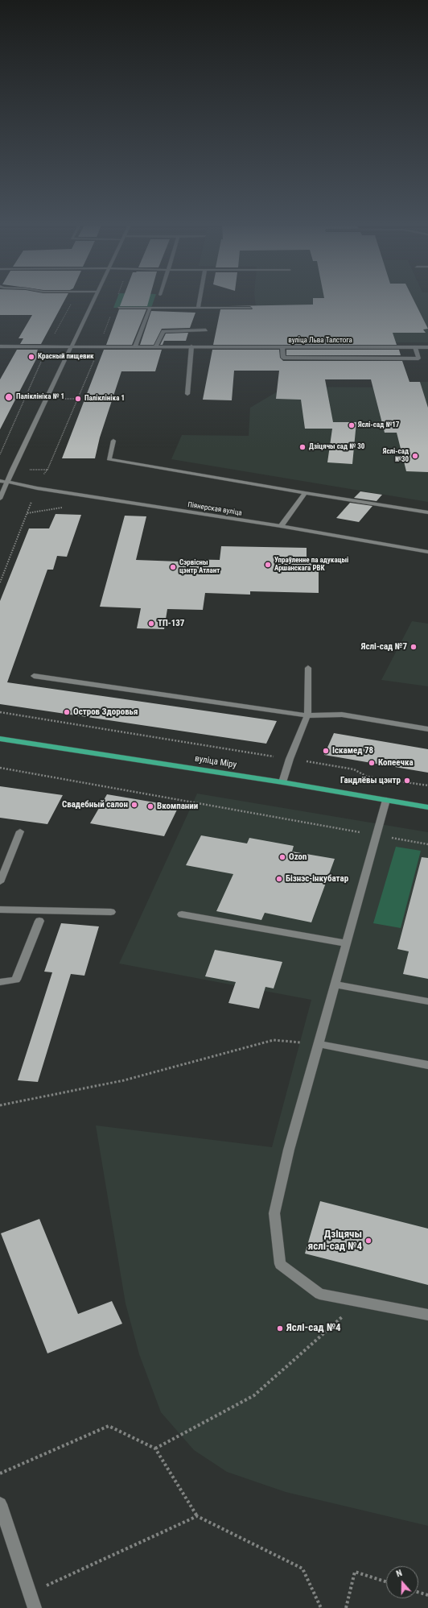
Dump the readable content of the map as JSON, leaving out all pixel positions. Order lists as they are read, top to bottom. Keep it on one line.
{"streets":{"main road":["вуліца Міру"],"street":["вуліца Льва Талстога","Піянерская вуліца"]},"places":["Красный пищевик","Паліклініка № 1","Паліклініка 1","Яслі-сад №17","Дзіцячы сад № 30","Яслі-сад №30","Упраўленне па адукацыі Аршанскага РВК","Сэрвісны цэнтр Атлант","ТП-137","Яслі-сад №7","Остров Здоровья","Іскамед 78","Копеечка","Гандлёвы цэнтр","Свадебный салон","Вкомпании","Ozon","Бізнэс-інкубатар","Дзіцячы яслі-сад №4","Яслі-сад №4"],"north":"top"}
